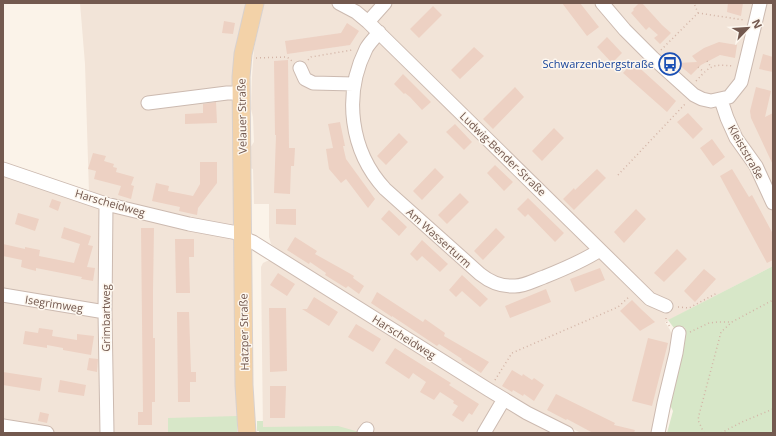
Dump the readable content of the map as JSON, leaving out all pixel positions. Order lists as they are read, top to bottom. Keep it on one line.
{"streets":{"main road":["Velauer Straße","Hatzper Straße"],"street":["Kleiststraße","Ludwig-Bender-Straße","Harscheidweg","Am Wasserturm","Isegrimweg","Grimbartweg"]},"crossings":[["Velauer Straße","Harscheidweg"],["Velauer Straße","Hatzper Straße"],["Ludwig-Bender-Straße","Am Wasserturm"],["Harscheidweg","Grimbartweg"],["Harscheidweg","Hatzper Straße"],["Isegrimweg","Grimbartweg"]],"places":{"bus stop":["Schwarzenbergstraße"]},"north":"top right"}
